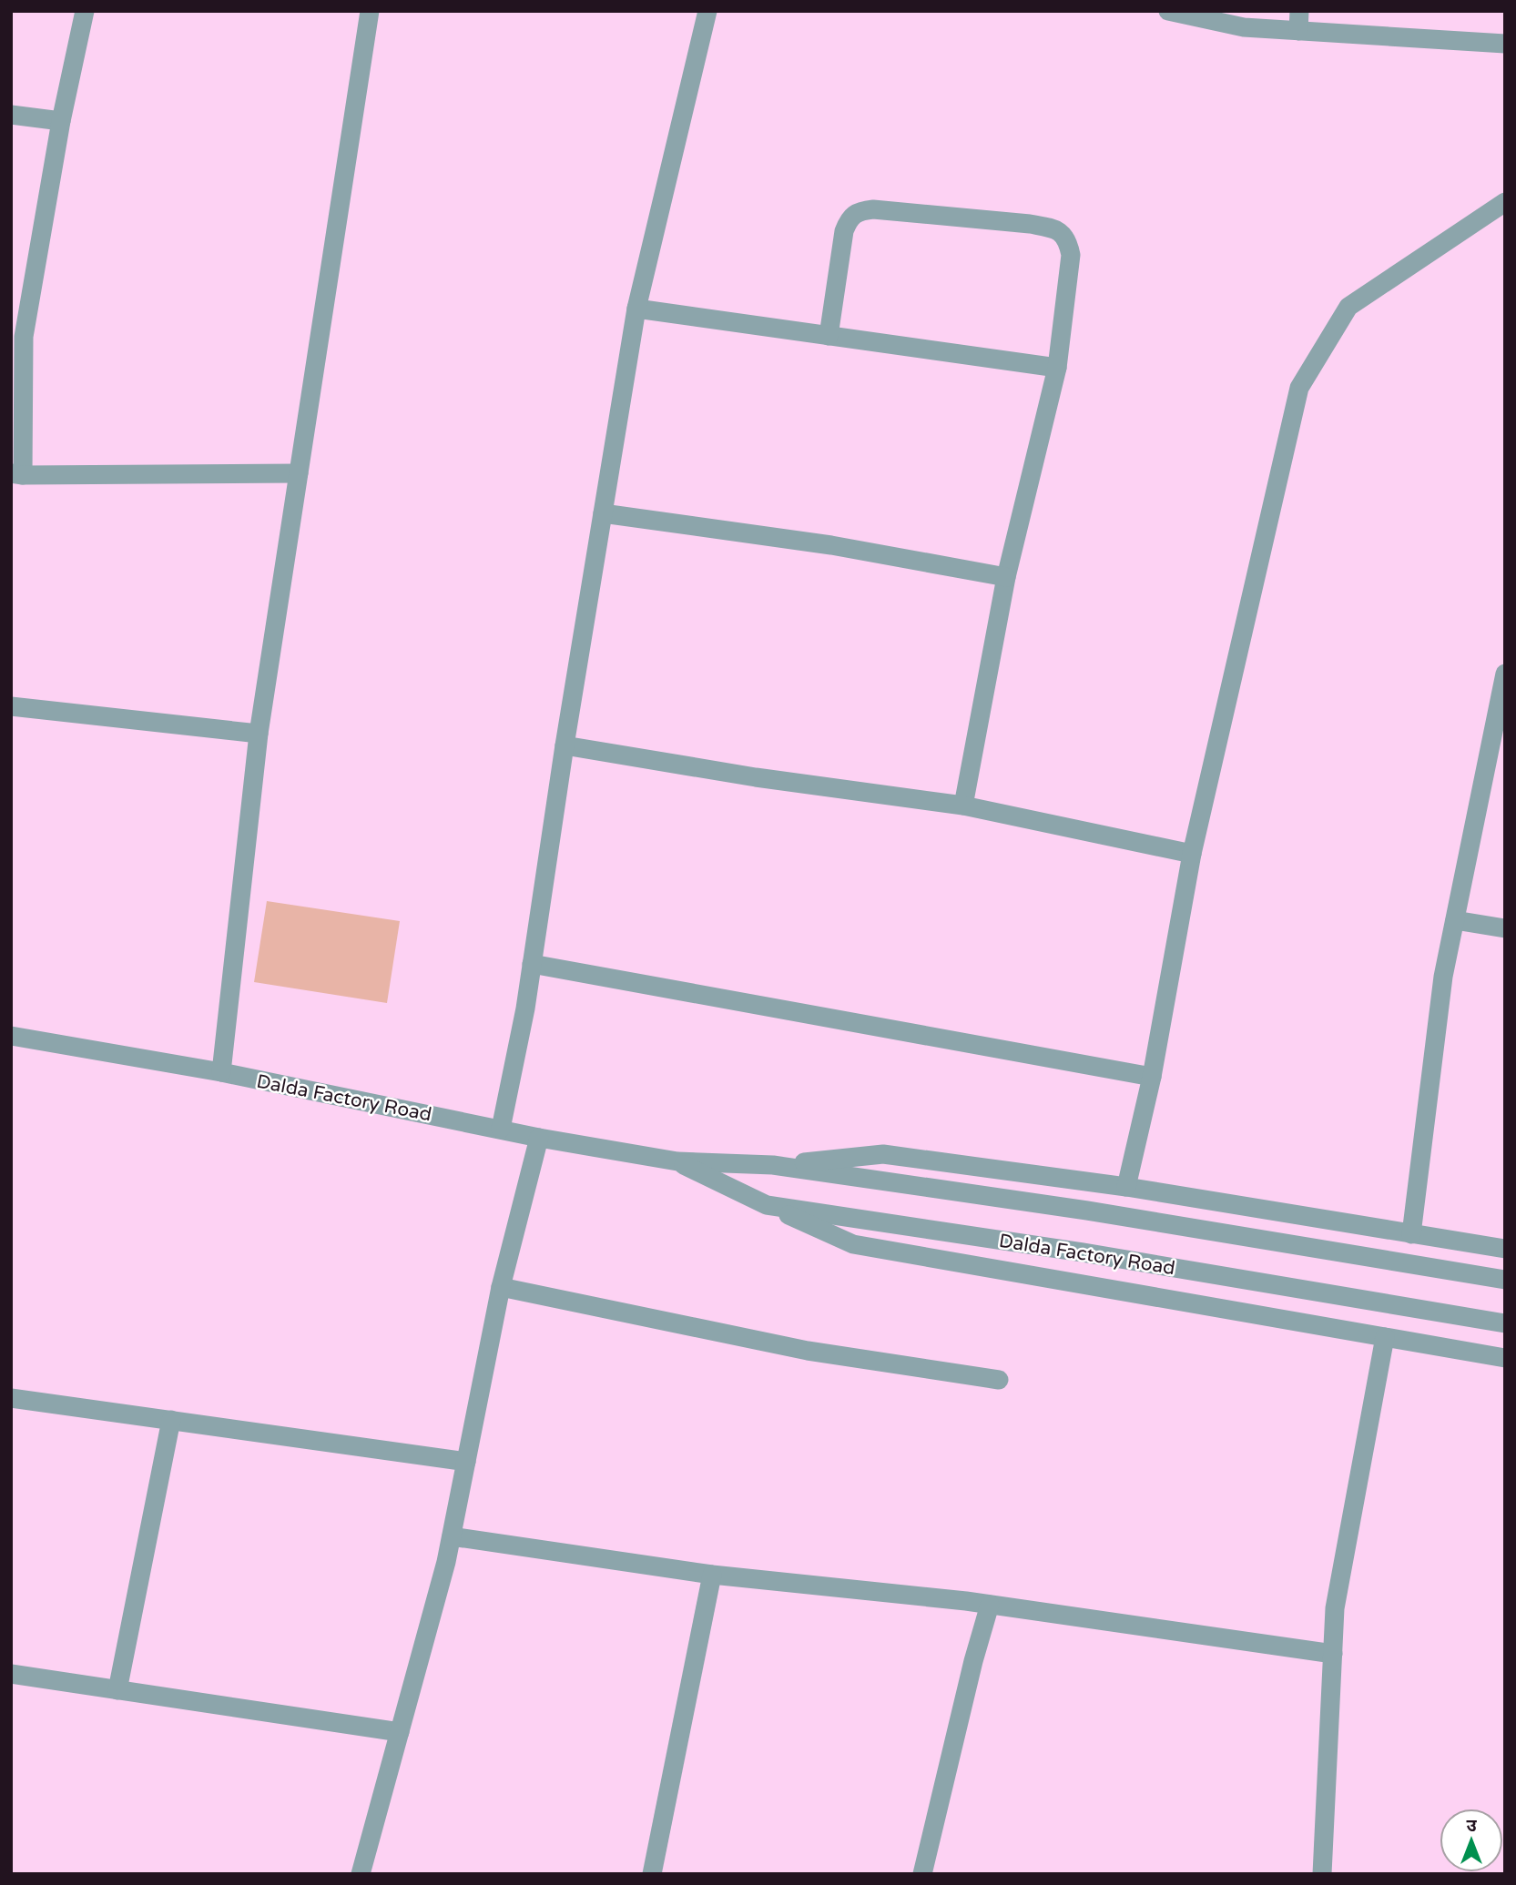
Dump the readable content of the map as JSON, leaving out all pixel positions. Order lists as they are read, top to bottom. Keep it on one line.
{"streets":{"street":["Dalda Factory Road"]},"north":"top"}
